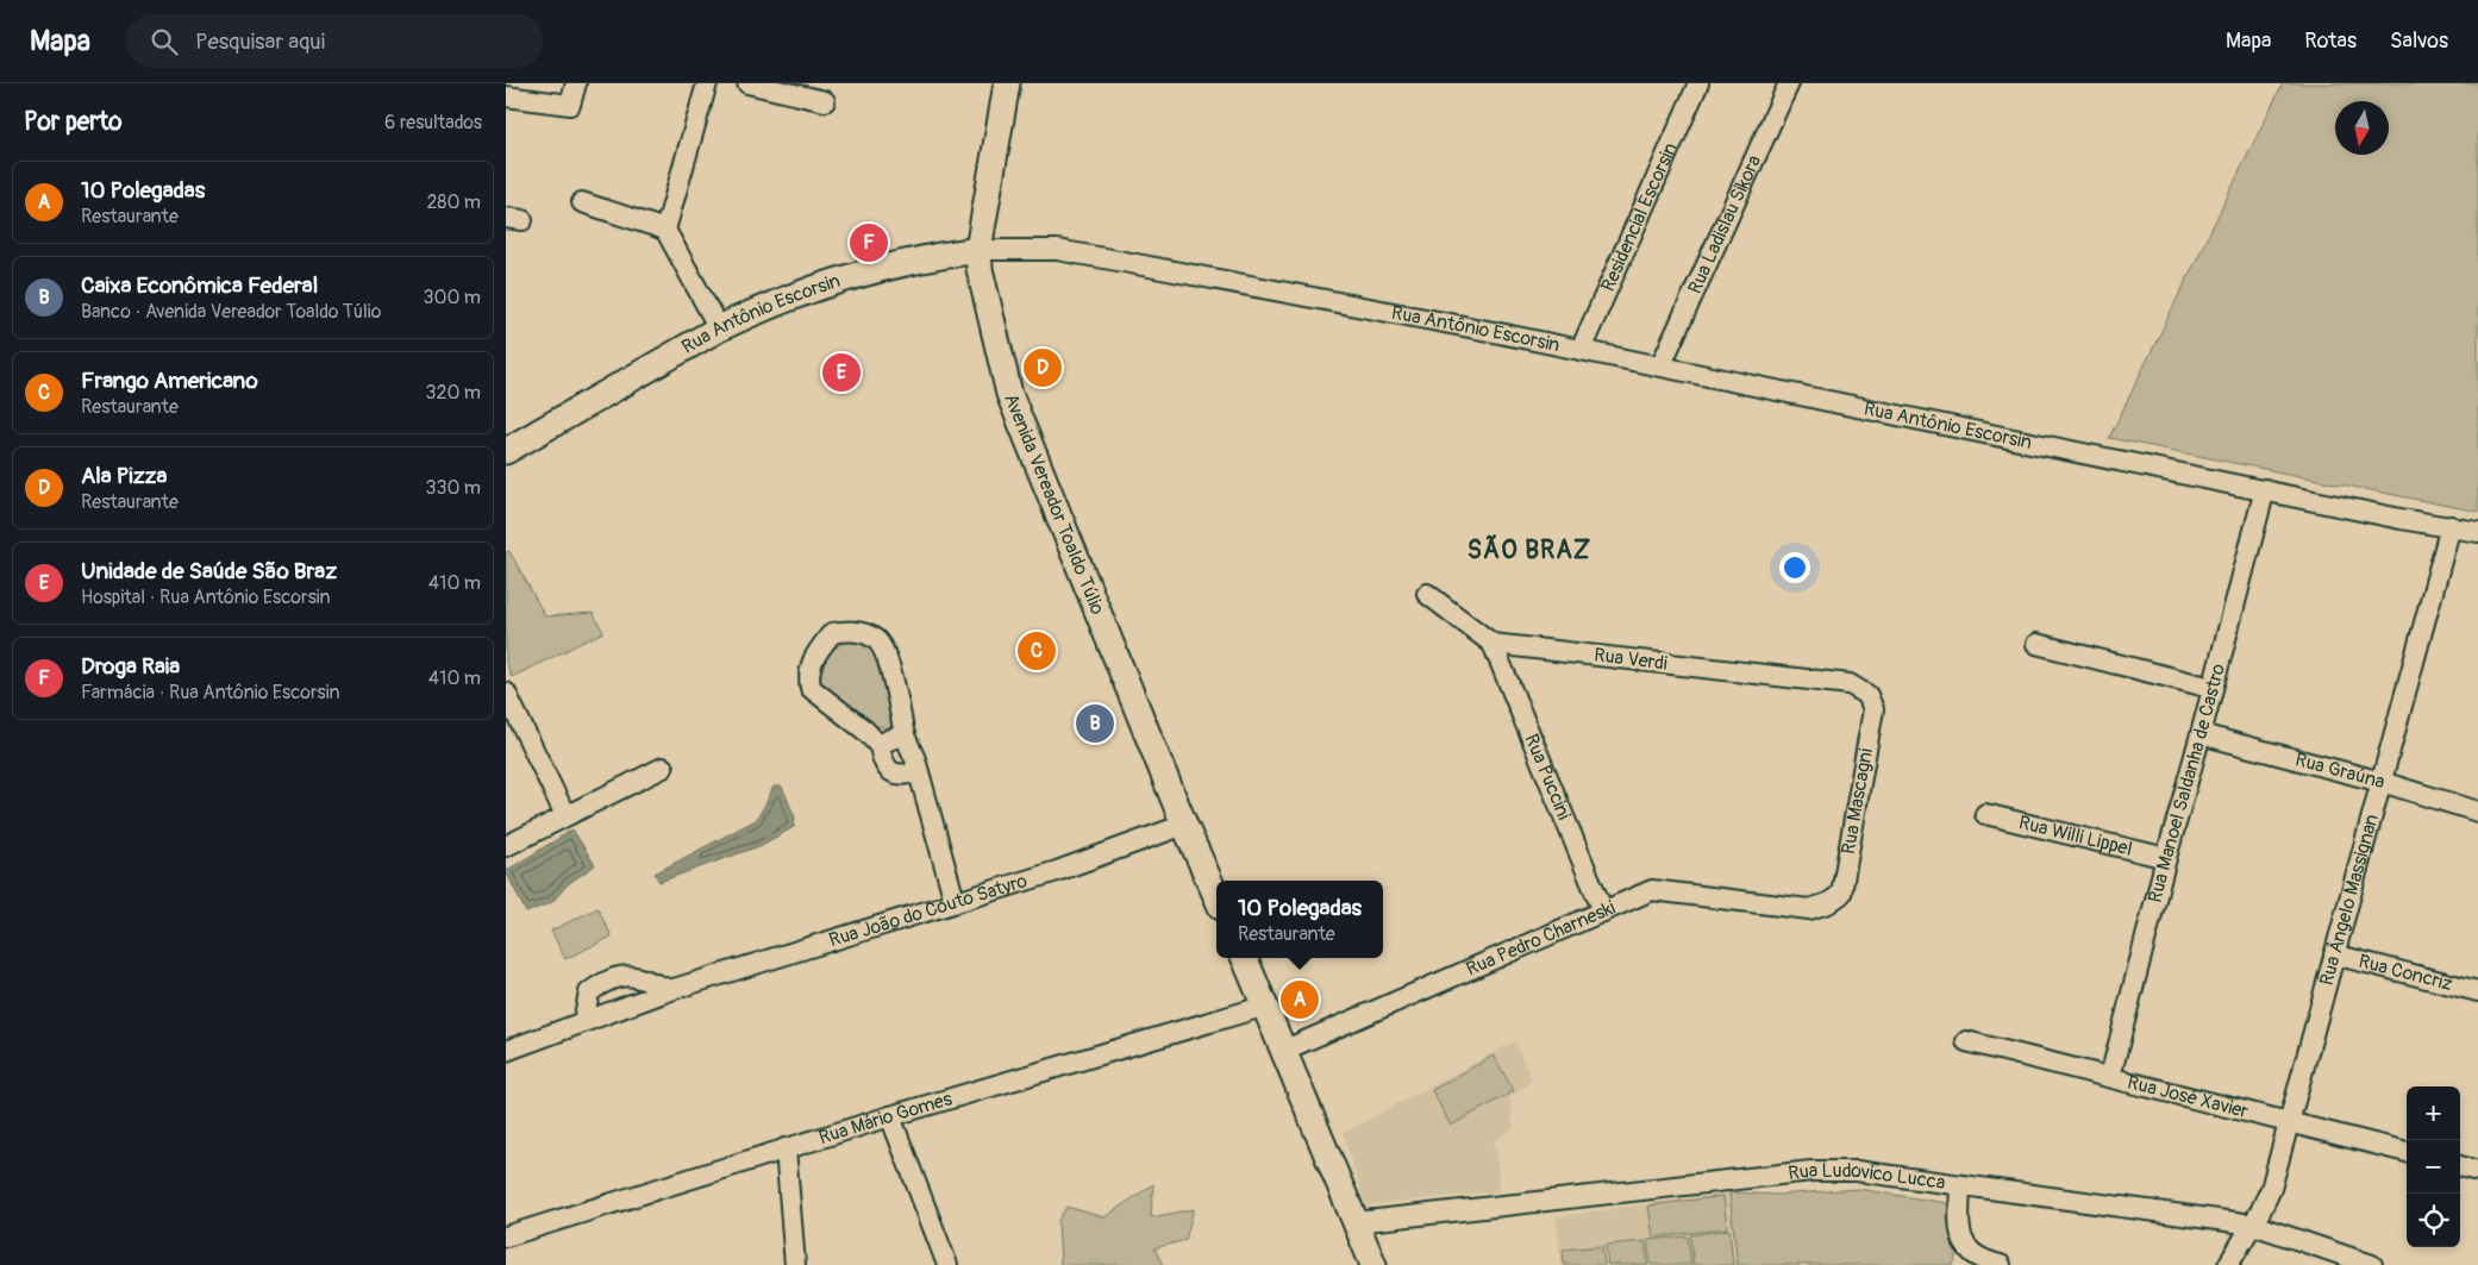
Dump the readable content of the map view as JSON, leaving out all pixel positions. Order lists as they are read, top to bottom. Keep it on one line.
{"streets":{"main road":["Rua Antônio Escorsin","Avenida Vereador Toaldo Túlio"],"street":["Residencial Escorsin","Rua Ladislau Sikora","Rua Verdi","Rua Graúna","Rua Puccini","Rua Manoel Saldanha de Castro","Rua Mascagni","Rua Willi Lippel","Rua Ângelo Massignan","Rua João do Couto Satyro","Rua Pedro Charneski","Rua Concriz","Rua José Xavier","Rua Mário Gomes","Rua Ludovico Lucca"]},"crossings":[["Residencial Escorsin","Rua Antônio Escorsin"],["Rua Ladislau Sikora","Rua Antônio Escorsin"],["Rua Antônio Escorsin","Avenida Vereador Toaldo Túlio"],["Rua Antônio Escorsin","Rua Manoel Saldanha de Castro"],["Rua Antônio Escorsin","Rua Ângelo Massignan"],["Avenida Vereador Toaldo Túlio","Rua João do Couto Satyro"],["Rua Verdi","Rua Puccini"],["Rua Verdi","Rua Mascagni"],["Rua Graúna","Rua Manoel Saldanha de Castro"],["Rua Graúna","Rua Ângelo Massignan"],["Rua Puccini","Rua Pedro Charneski"],["Rua Manoel Saldanha de Castro","Rua Willi Lippel"],["Rua Manoel Saldanha de Castro","Rua José Xavier"],["Rua Mascagni","Rua Pedro Charneski"],["Rua Ângelo Massignan","Rua Concriz"],["Rua Ângelo Massignan","Rua José Xavier"],["Rua Ângelo Massignan","Rua Ludovico Lucca"]],"districts":["SÃO BRAZ"],"north":"bottom","page":{"header":"Mapa","search":"Pesquisar aqui","nav":["Mapa","Rotas","Salvos"],"heading":["Por perto","6 resultados"],"list":[{"mark":"A","name":"10 Polegadas","note":"Restaurante","value":"280 m"},{"mark":"B","name":"Caixa Econômica Federal","note":"Banco · Avenida Vereador Toaldo Túlio","value":"300 m"},{"mark":"C","name":"Frango Americano","note":"Restaurante","value":"320 m"},{"mark":"D","name":"Ala Pizza","note":"Restaurante","value":"330 m"},{"mark":"E","name":"Unidade de Saúde São Braz","note":"Hospital · Rua Antônio Escorsin","value":"410 m"},{"mark":"F","name":"Droga Raia","note":"Farmácia · Rua Antônio Escorsin","value":"410 m"}],"pins":["F","D","E","C","B","A"],"popup":["10 Polegadas","Restaurante"],"map_buttons":["+","−"]}}
